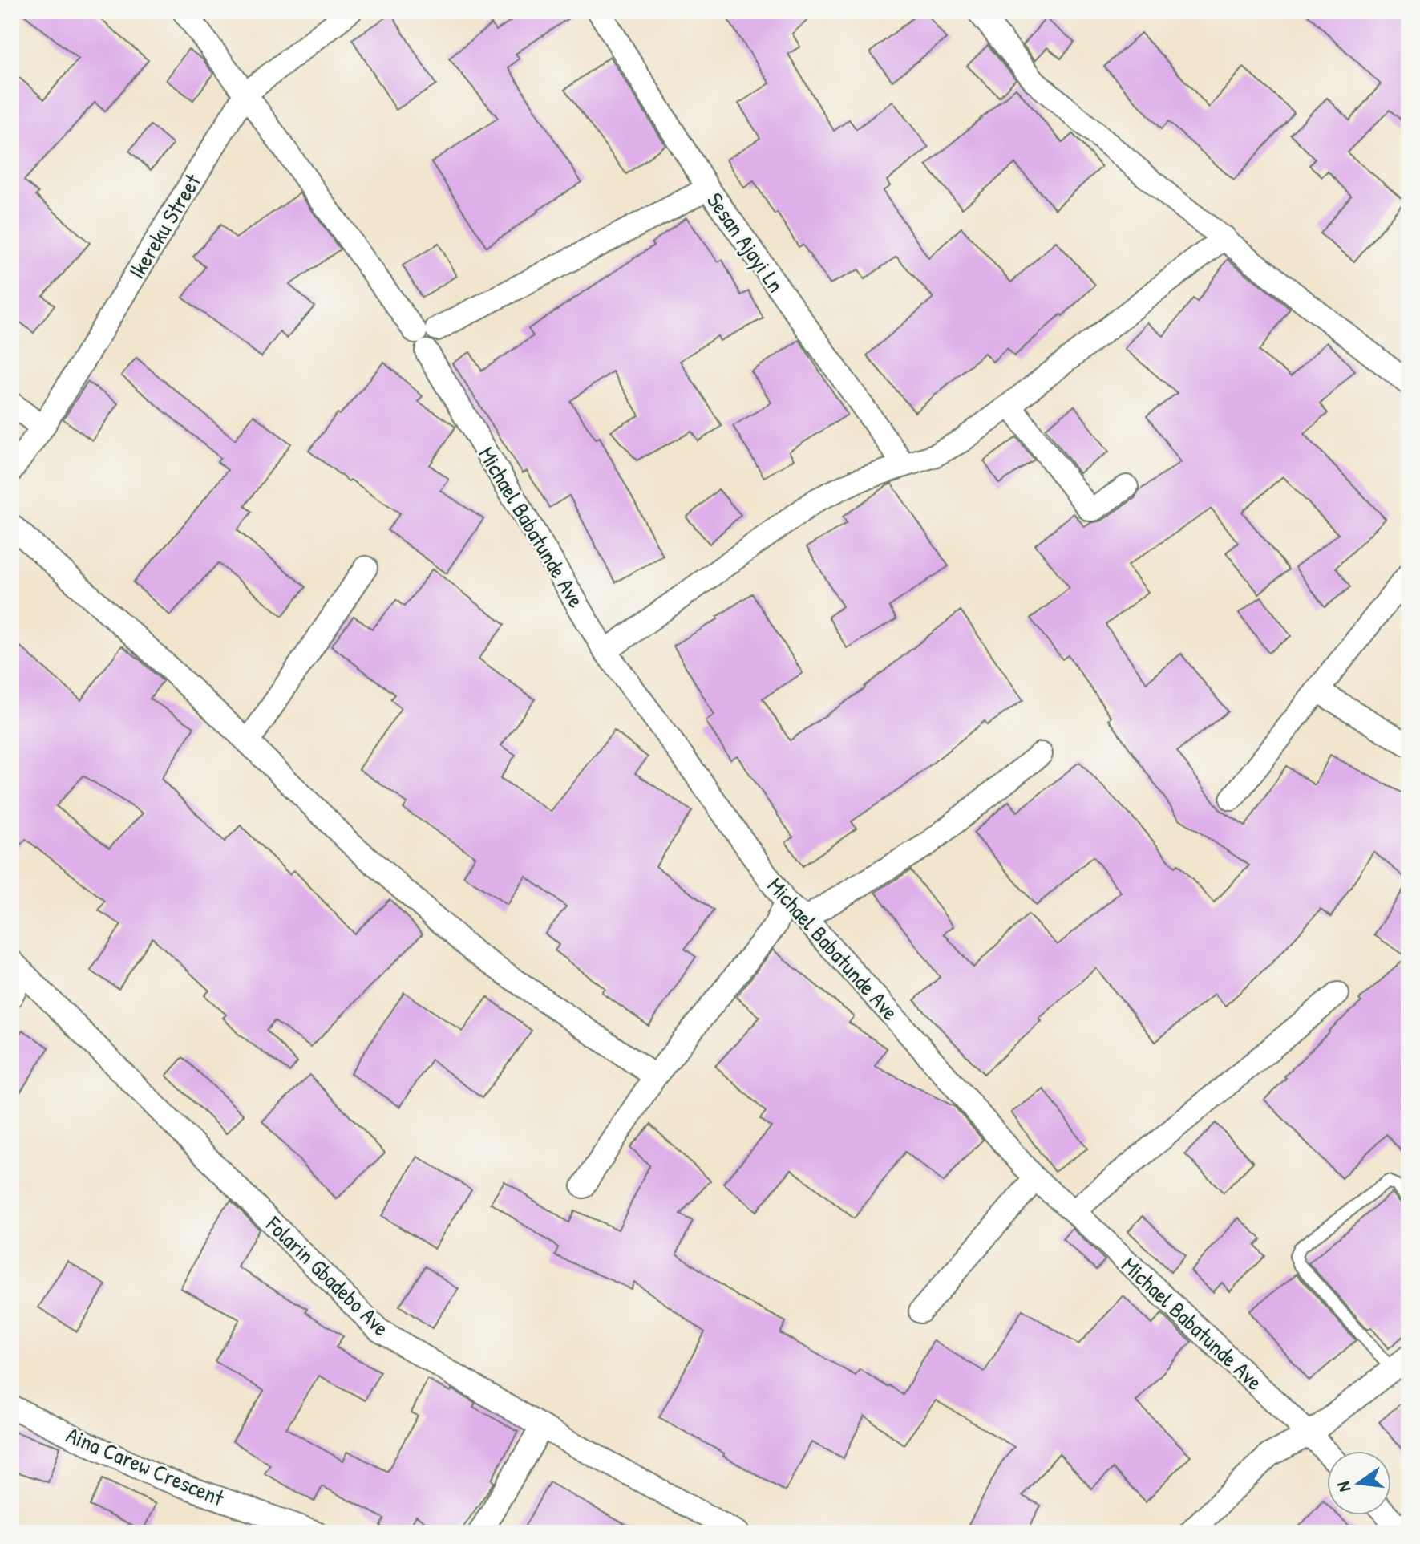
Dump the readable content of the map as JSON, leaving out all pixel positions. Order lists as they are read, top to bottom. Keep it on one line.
{"streets":{"street":["Ikereku Street","Sesan Ajayi Ln","Michael Babatunde Ave","Folarin Gbadebo Ave","Aina Carew Crescent"]},"crossings":[["Ikereku Street","Michael Babatunde Ave"]],"north":"left"}
